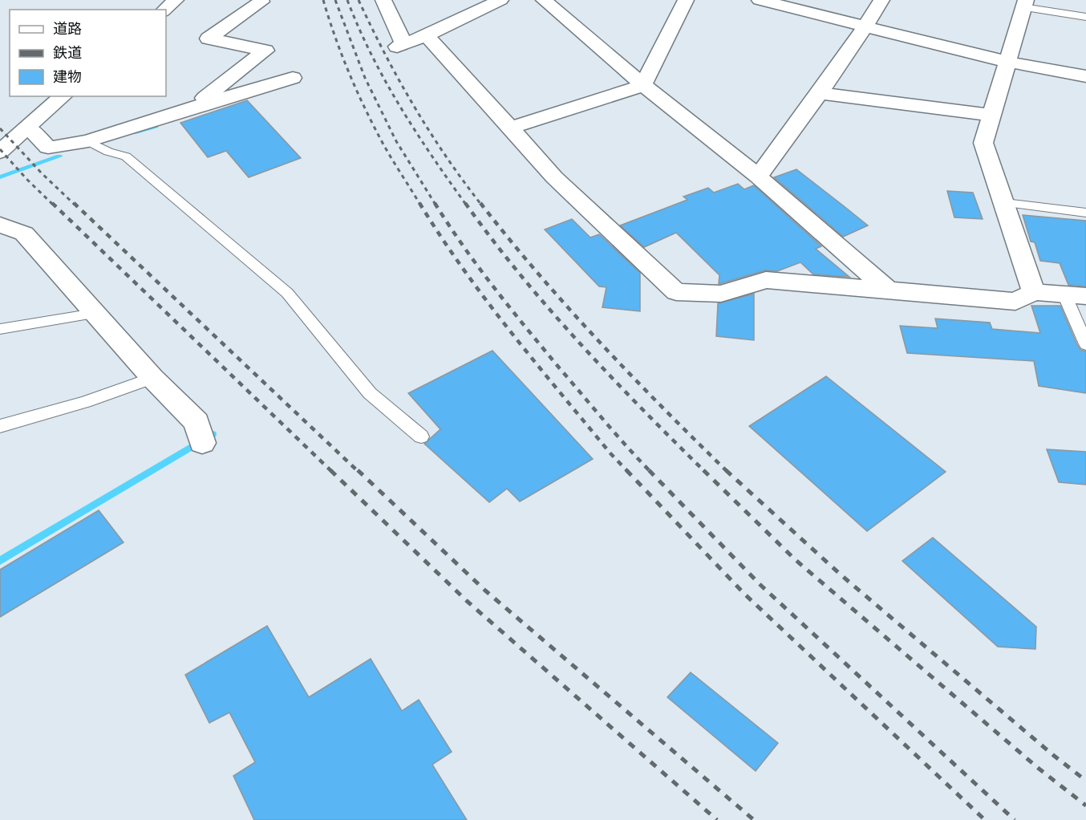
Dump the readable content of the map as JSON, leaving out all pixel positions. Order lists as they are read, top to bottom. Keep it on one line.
{"legend":["道路","鉄道","建物"]}
